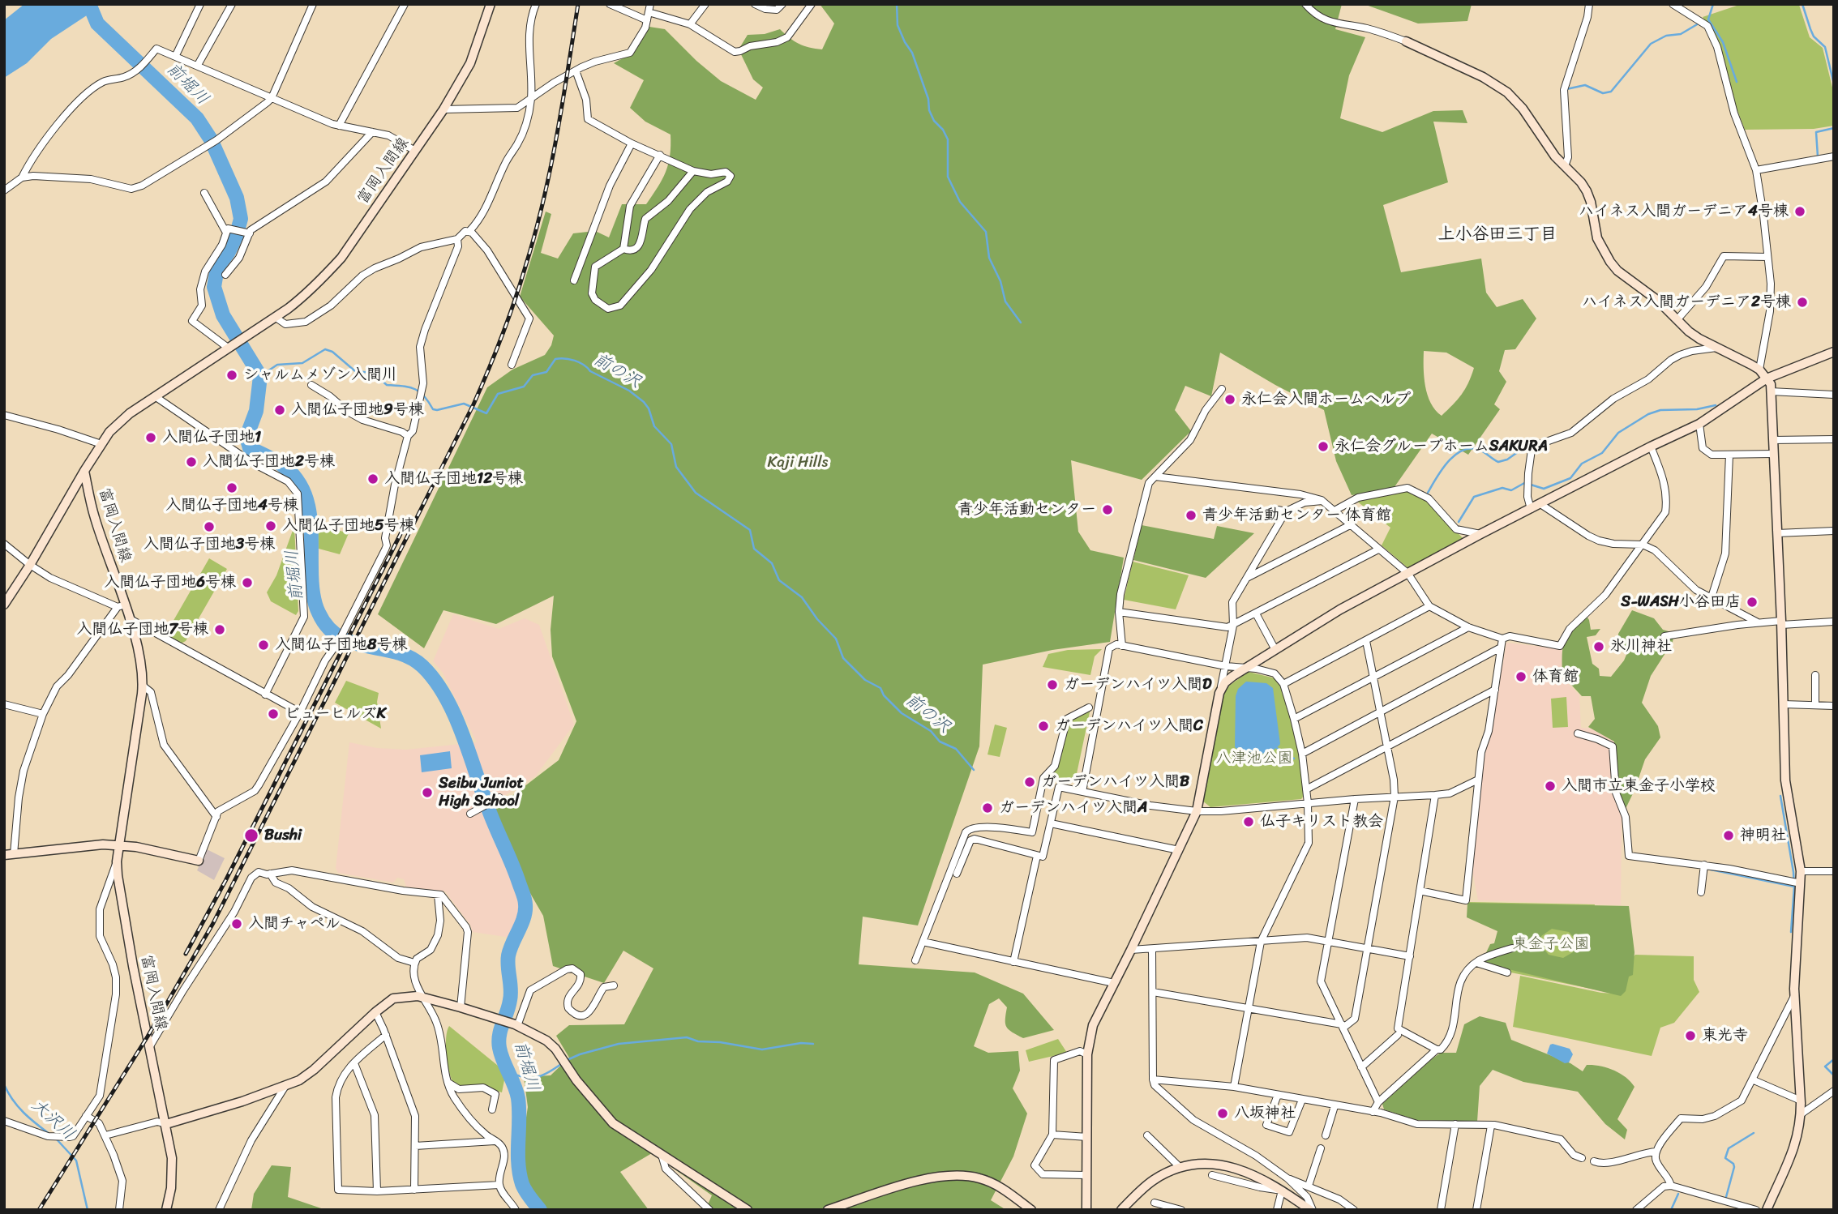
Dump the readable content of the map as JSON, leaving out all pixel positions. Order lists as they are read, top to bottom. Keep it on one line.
{"streets":{"street":["富岡入間線"]},"districts":["上小谷田三丁目"],"water":["前堀川","前の沢","大沢川"],"parks":["Kaji Hills","八津池公園","東金子公園"],"places":["ハイネス入間ガーデニア4号棟","ハイネス入間ガーデニア2号棟","シャルムメゾン入間川","永仁会入間ホームヘルプ","入間仏子団地9号棟","入間仏子団地1","永仁会グループホームSAKURA","入間仏子団地2号棟","入間仏子団地12号棟","入間仏子団地4号棟","青少年活動センター","青少年活動センター 体育館","入間仏子団地5号棟","入間仏子団地3号棟","入間仏子団地6号棟","S-WASH小谷田店","入間仏子団地7号棟","入間仏子団地8号棟","氷川神社","体育館","ガーデンハイツ入間D","ビューヒルズK","ガーデンハイツ入間C","ガーデンハイツ入間B","入間市立東金子小学校","Seibu Juniot High School","ガーデンハイツ入間A","仏子キリスト教会","Bushi","神明社","入間チャペル","東光寺","八坂神社"]}
